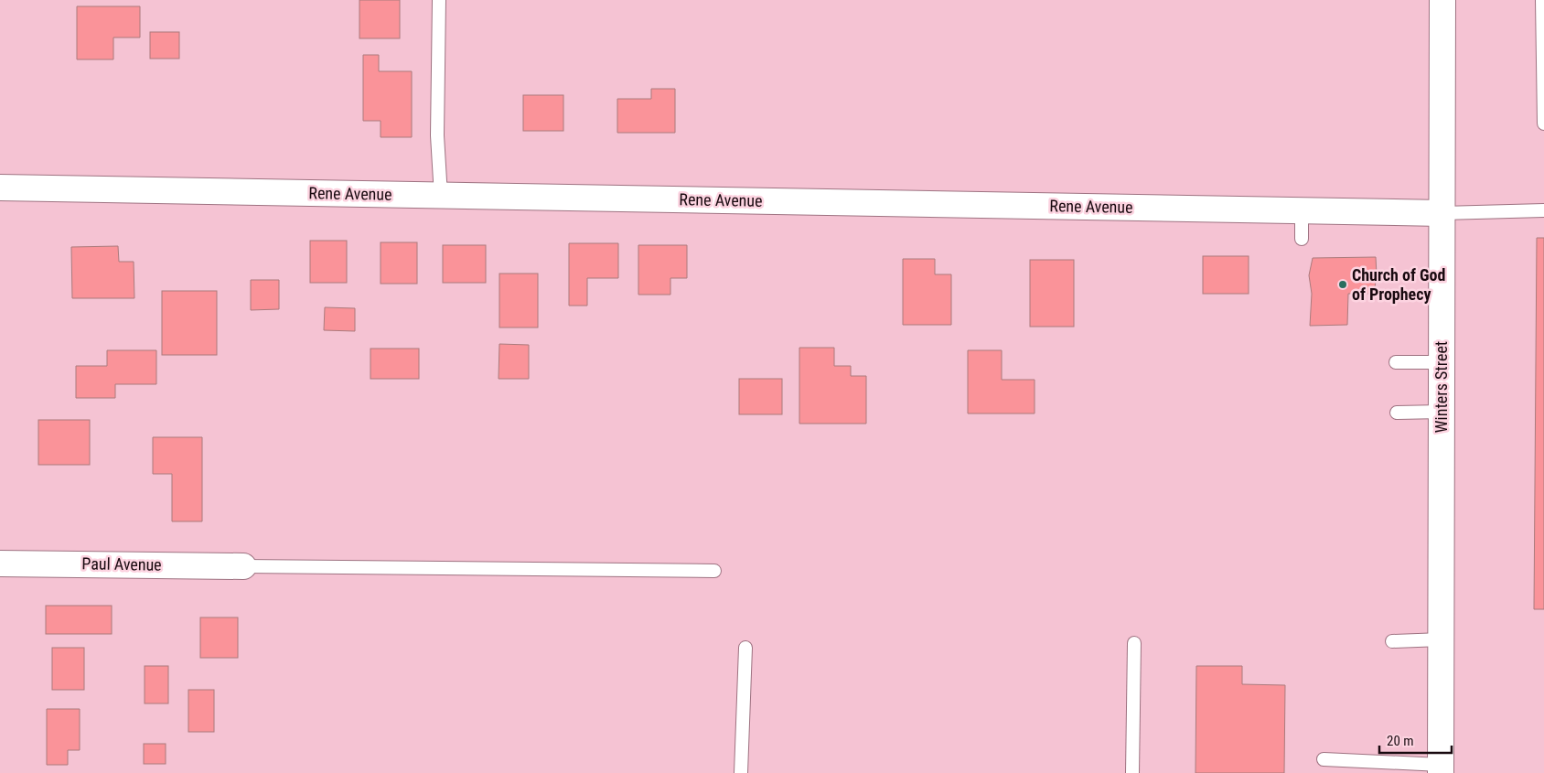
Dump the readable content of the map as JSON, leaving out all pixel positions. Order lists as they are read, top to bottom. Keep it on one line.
{"streets":{"street":["Rene Avenue","Winters Street","Paul Avenue"]},"crossings":[["Rene Avenue","Winters Street"]],"places":["Church of God of Prophecy"],"scale_bar":"20 m"}
